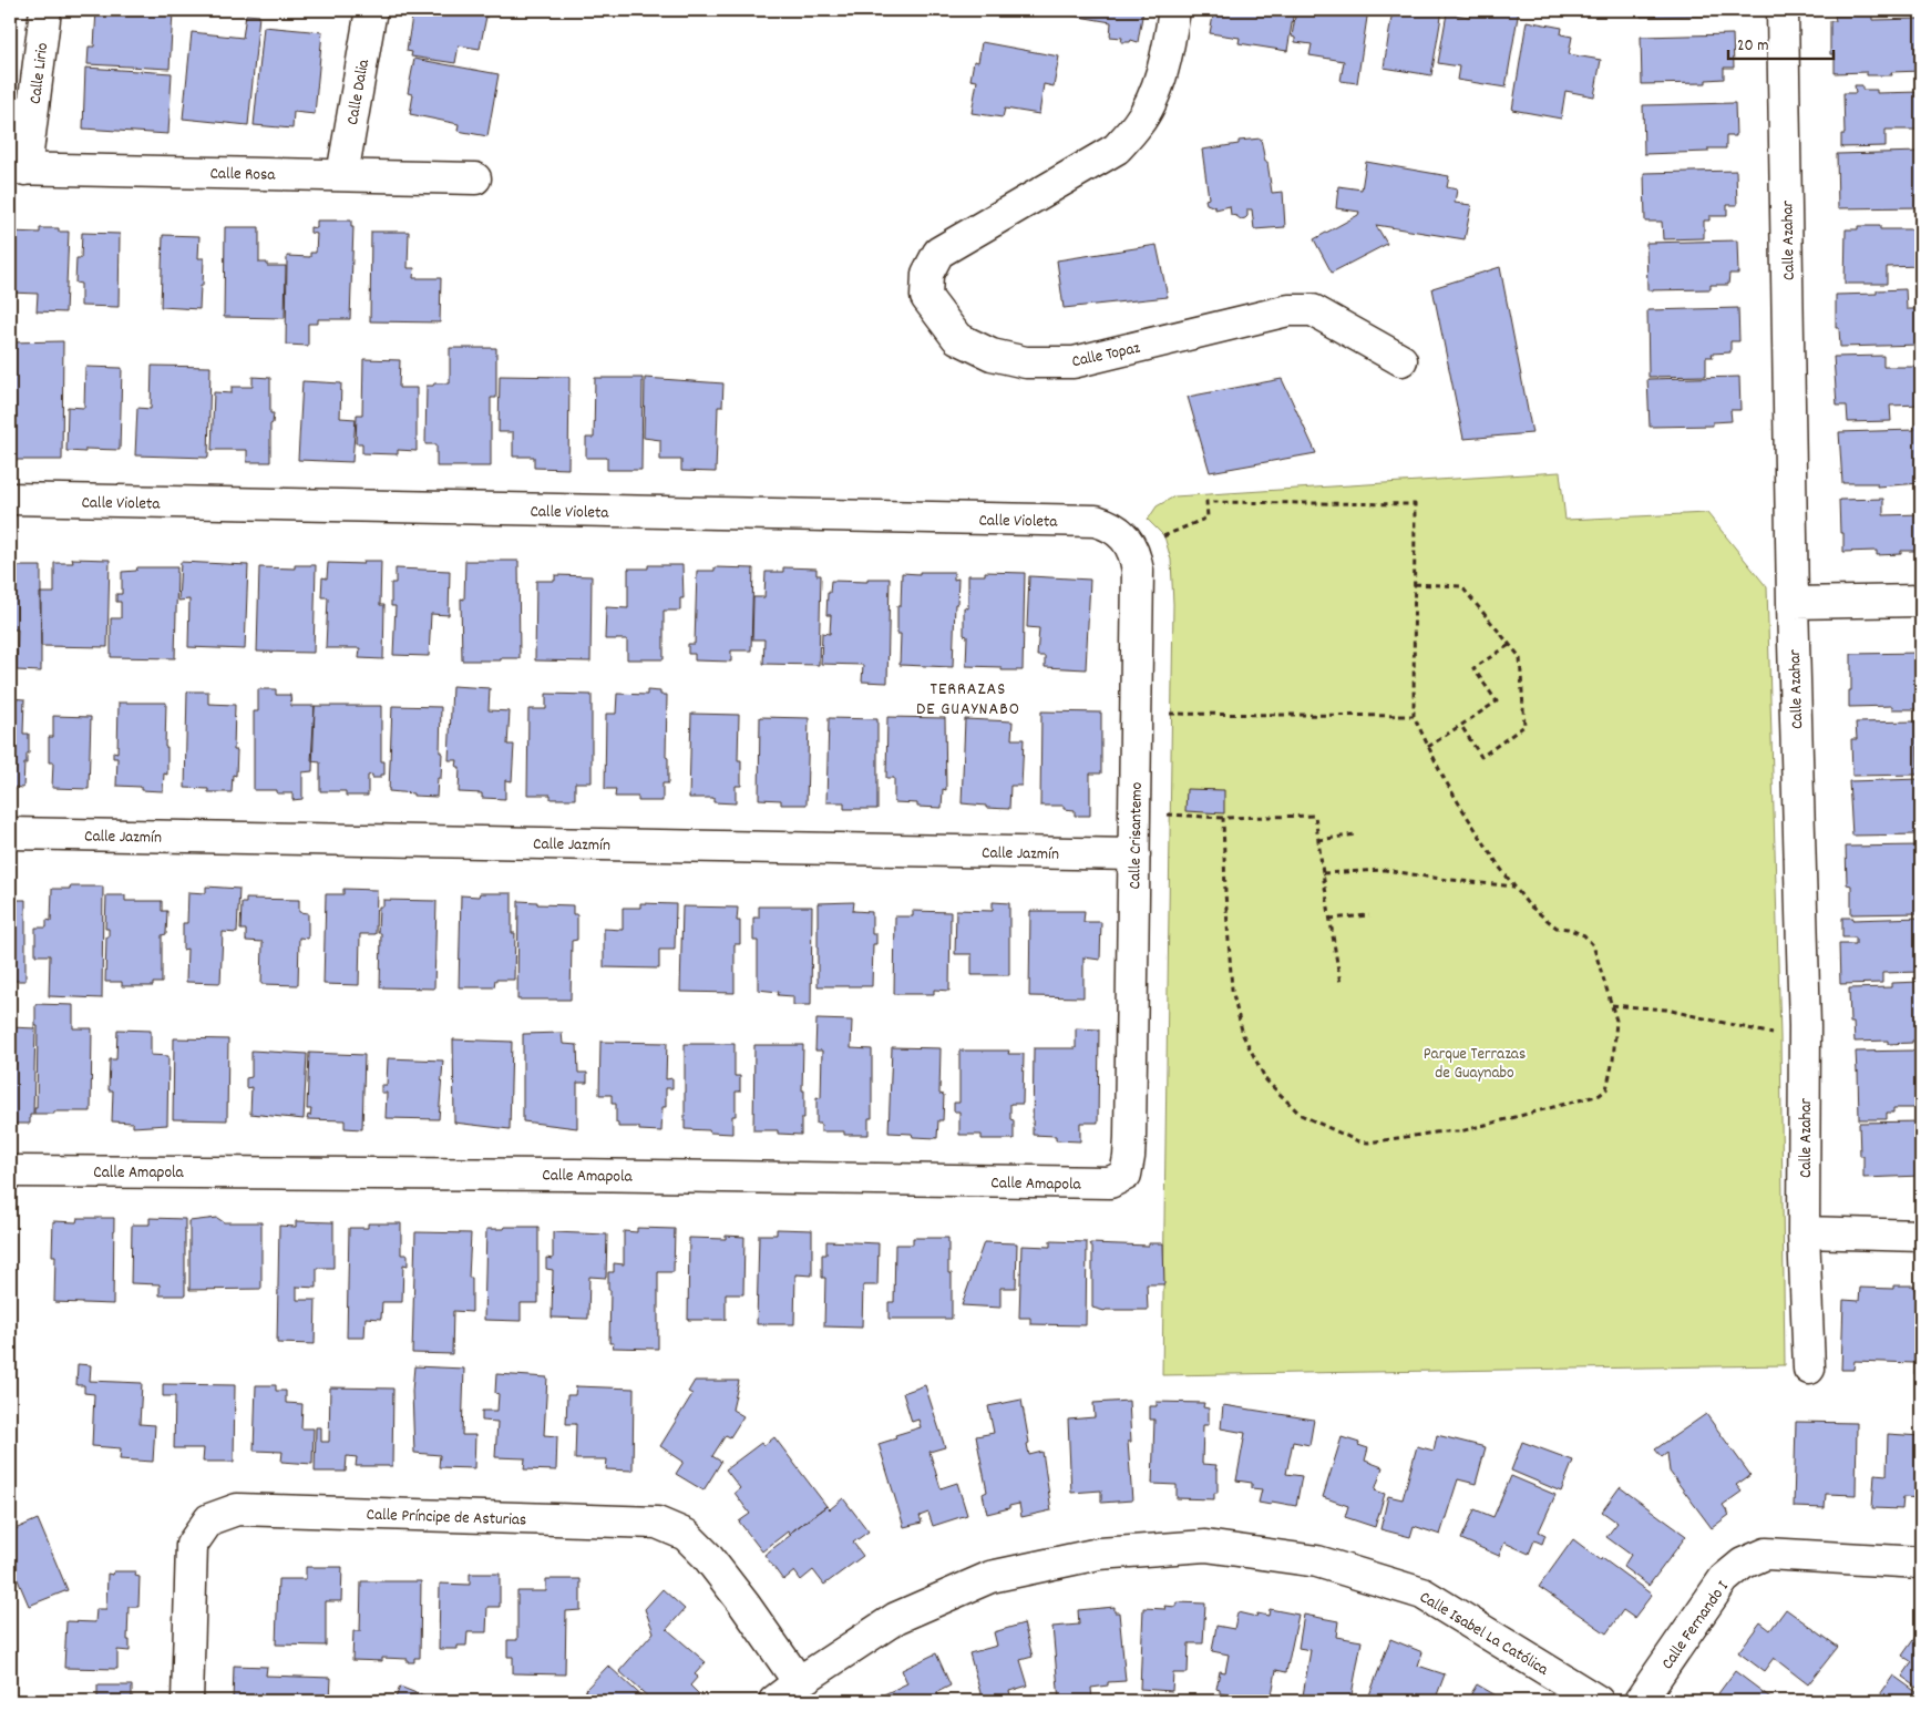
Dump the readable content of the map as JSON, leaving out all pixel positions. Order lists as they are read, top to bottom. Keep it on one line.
{"streets":{"street":["Calle Lirio","Calle Dalia","Calle Rosa","Calle Azahar","Calle Topaz","Calle Violeta","Calle Jazmín","Calle Crisantemo","Calle Amapola","Calle Príncipe de Asturias","Calle Fernando I","Calle Isabel La Católica"]},"crossings":[["Calle Lirio","Calle Rosa"],["Calle Dalia","Calle Rosa"],["Calle Violeta","Calle Crisantemo"],["Calle Jazmín","Calle Crisantemo"],["Calle Crisantemo","Calle Amapola"],["Calle Príncipe de Asturias","Calle Isabel La Católica"]],"districts":["TERRAZAS DE GUAYNABO"],"parks":["Parque Terrazas de Guaynabo"],"scale_bar":"20 m"}
